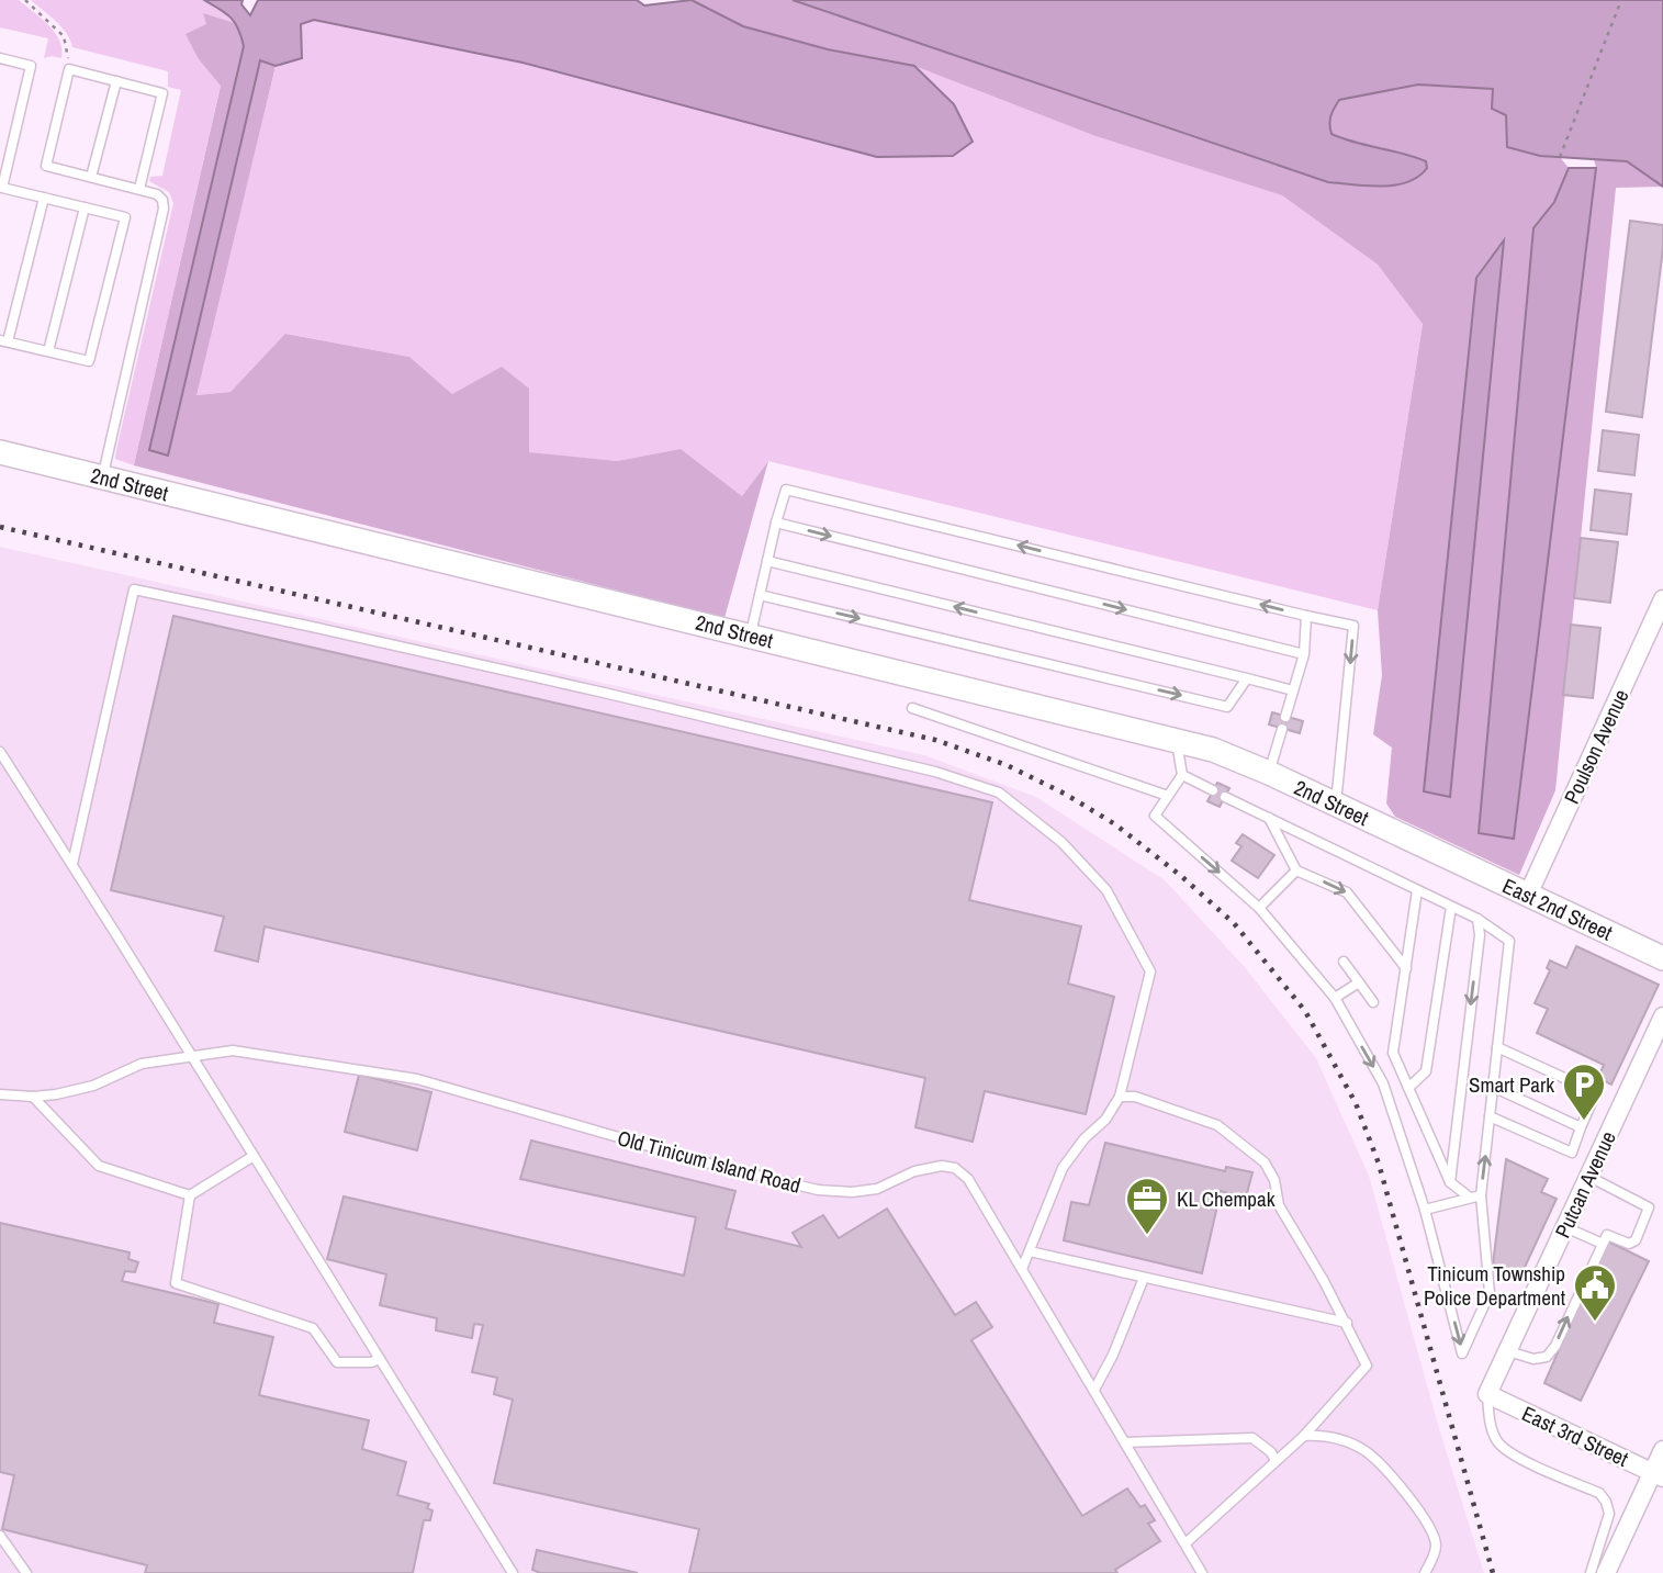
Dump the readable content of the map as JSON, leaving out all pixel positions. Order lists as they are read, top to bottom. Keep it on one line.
{"streets":{"street":["2nd Street","Poulson Avenue","East 2nd Street","Putcan Avenue","East 3rd Street"],"lane":["Old Tinicum Island Road"]},"crossings":[["2nd Street","East 2nd Street"],["Poulson Avenue","East 2nd Street"],["Putcan Avenue","East 3rd Street"]],"places":{"parking":["Smart Park"],"office":["KL Chempak"],"public building":["Tinicum Township Police Department"]}}
